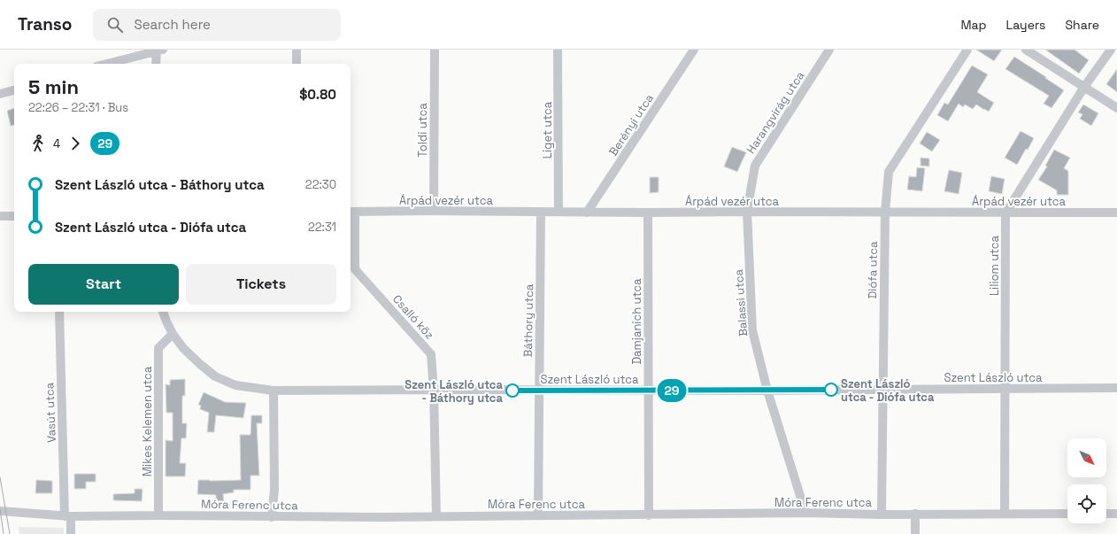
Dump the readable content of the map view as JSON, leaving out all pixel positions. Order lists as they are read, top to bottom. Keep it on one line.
{"streets":{"street":["Harangvirág utca","Berényi utca","Toldi utca","Liget utca","Árpád vezér utca","Liliom utca","Diófa utca","Balassi utca","Csalló köz","Báthory utca","Damjanich utca","Szent László utca","Vasút utca","Mikes Kelemen utca","Móra Ferenc utca"]},"crossings":[["Harangvirág utca","Árpád vezér utca"],["Harangvirág utca","Balassi utca"],["Berényi utca","Árpád vezér utca"],["Toldi utca","Árpád vezér utca"],["Liget utca","Árpád vezér utca"],["Árpád vezér utca","Liliom utca"],["Árpád vezér utca","Diófa utca"],["Árpád vezér utca","Balassi utca"],["Árpád vezér utca","Csalló köz"],["Árpád vezér utca","Báthory utca"],["Árpád vezér utca","Damjanich utca"],["Liliom utca","Szent László utca"],["Liliom utca","Móra Ferenc utca"],["Diófa utca","Szent László utca"],["Diófa utca","Móra Ferenc utca"],["Balassi utca","Szent László utca"],["Balassi utca","Móra Ferenc utca"],["Csalló köz","Szent László utca"],["Csalló köz","Móra Ferenc utca"],["Báthory utca","Szent László utca"],["Báthory utca","Móra Ferenc utca"],["Damjanich utca","Szent László utca"],["Damjanich utca","Móra Ferenc utca"],["Szent László utca","Mikes Kelemen utca"],["Vasút utca","Móra Ferenc utca"],["Mikes Kelemen utca","Móra Ferenc utca"]],"places":["Szent László utca - Diófa utca","Szent László utca - Báthory utca"],"lines":["bus line 29"],"north":"bottom right","page":{"header":"Transo","search":"Search here","nav":["Map","Layers","Share"],"on_map":"29","heading":["5 min","22:26 – 22:31 · Bus","$0.80"],"legs":["4","29"],"list":[{"name":"Szent László utca - Báthory utca","value":"22:30"},{"name":"Szent László utca - Diófa utca","value":"22:31"}],"buttons":["Start","Tickets"]}}
